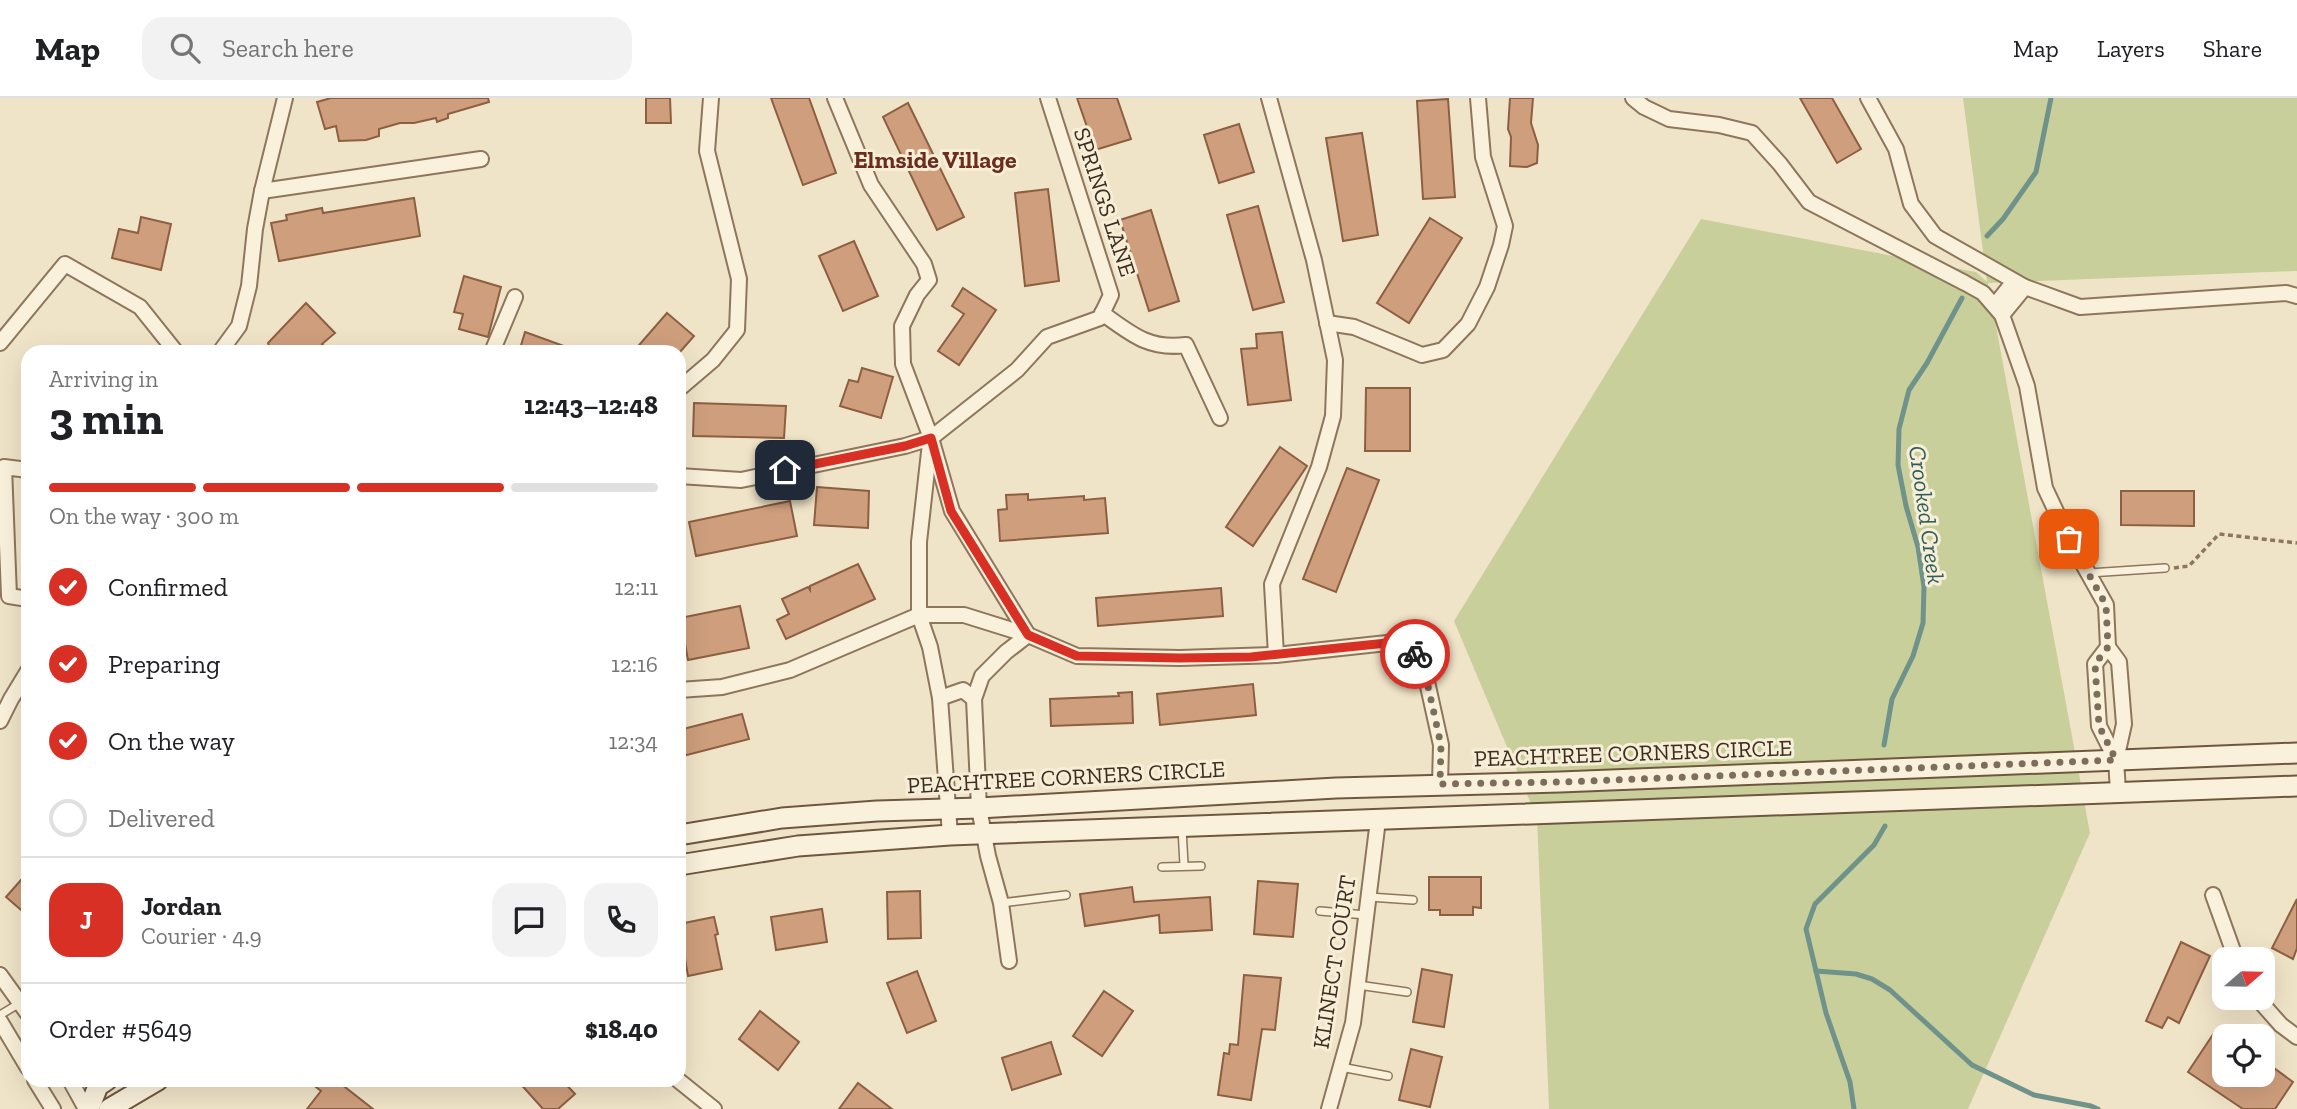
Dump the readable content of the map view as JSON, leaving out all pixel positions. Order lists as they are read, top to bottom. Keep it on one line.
{"streets":{"street":["SPRINGS LANE","PEACHTREE CORNERS CIRCLE","KLINECT COURT"]},"districts":["Elmside Village"],"water":["Crooked Creek"],"north":"right","page":{"header":"Map","search":"Search here","nav":["Map","Layers","Share"],"heading":["3 min","Arriving in","12:43–12:48"],"panel":["Jordan","Courier · 4.9","Order #5649","$18.40"],"bar":"On the way · 300 m","list":[["Confirmed","12:11"],["Preparing","12:16"],["On the way","12:34"],"Delivered"],"round":"J"}}
